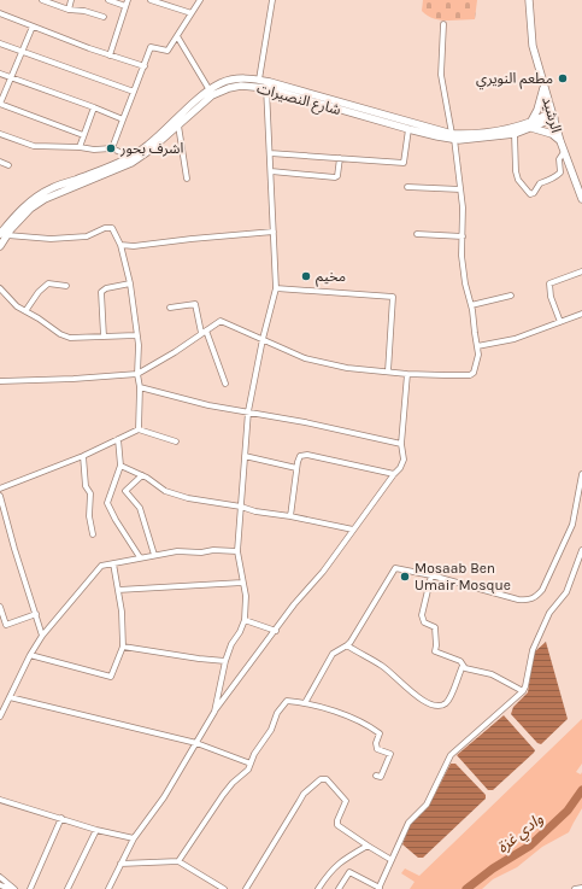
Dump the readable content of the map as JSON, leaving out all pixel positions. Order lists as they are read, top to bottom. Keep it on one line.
{"streets":{"main road":["شارع النصيرات","الرشيد"]},"crossings":[["شارع النصيرات","الرشيد"]],"water":["وادي غزة"],"places":["مطعم النويري","اشرف بحور","مخيم","Mosaab Ben Umair Mosque"]}
